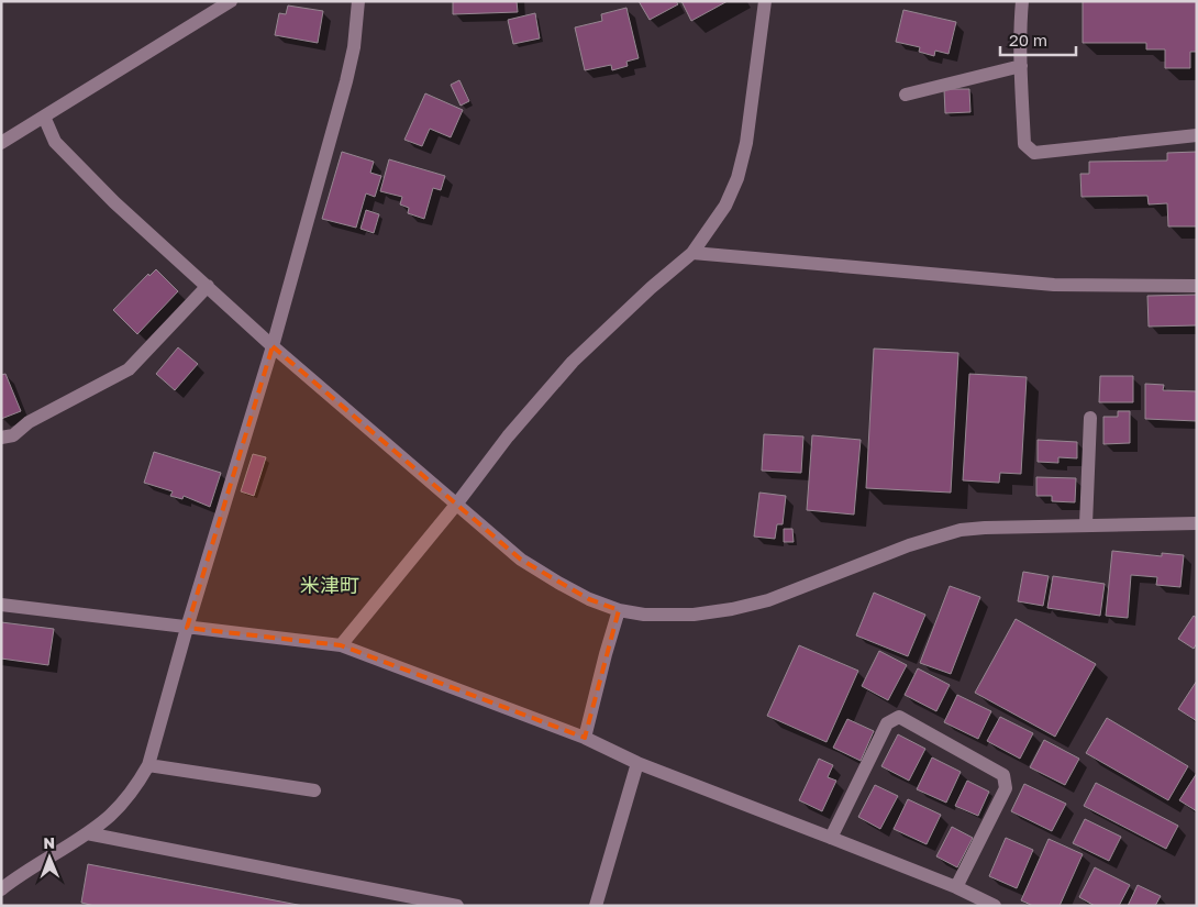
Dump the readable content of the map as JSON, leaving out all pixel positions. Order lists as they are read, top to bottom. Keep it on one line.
{"districts":["米津町"],"scale_bar":"20 m","north":"top"}
